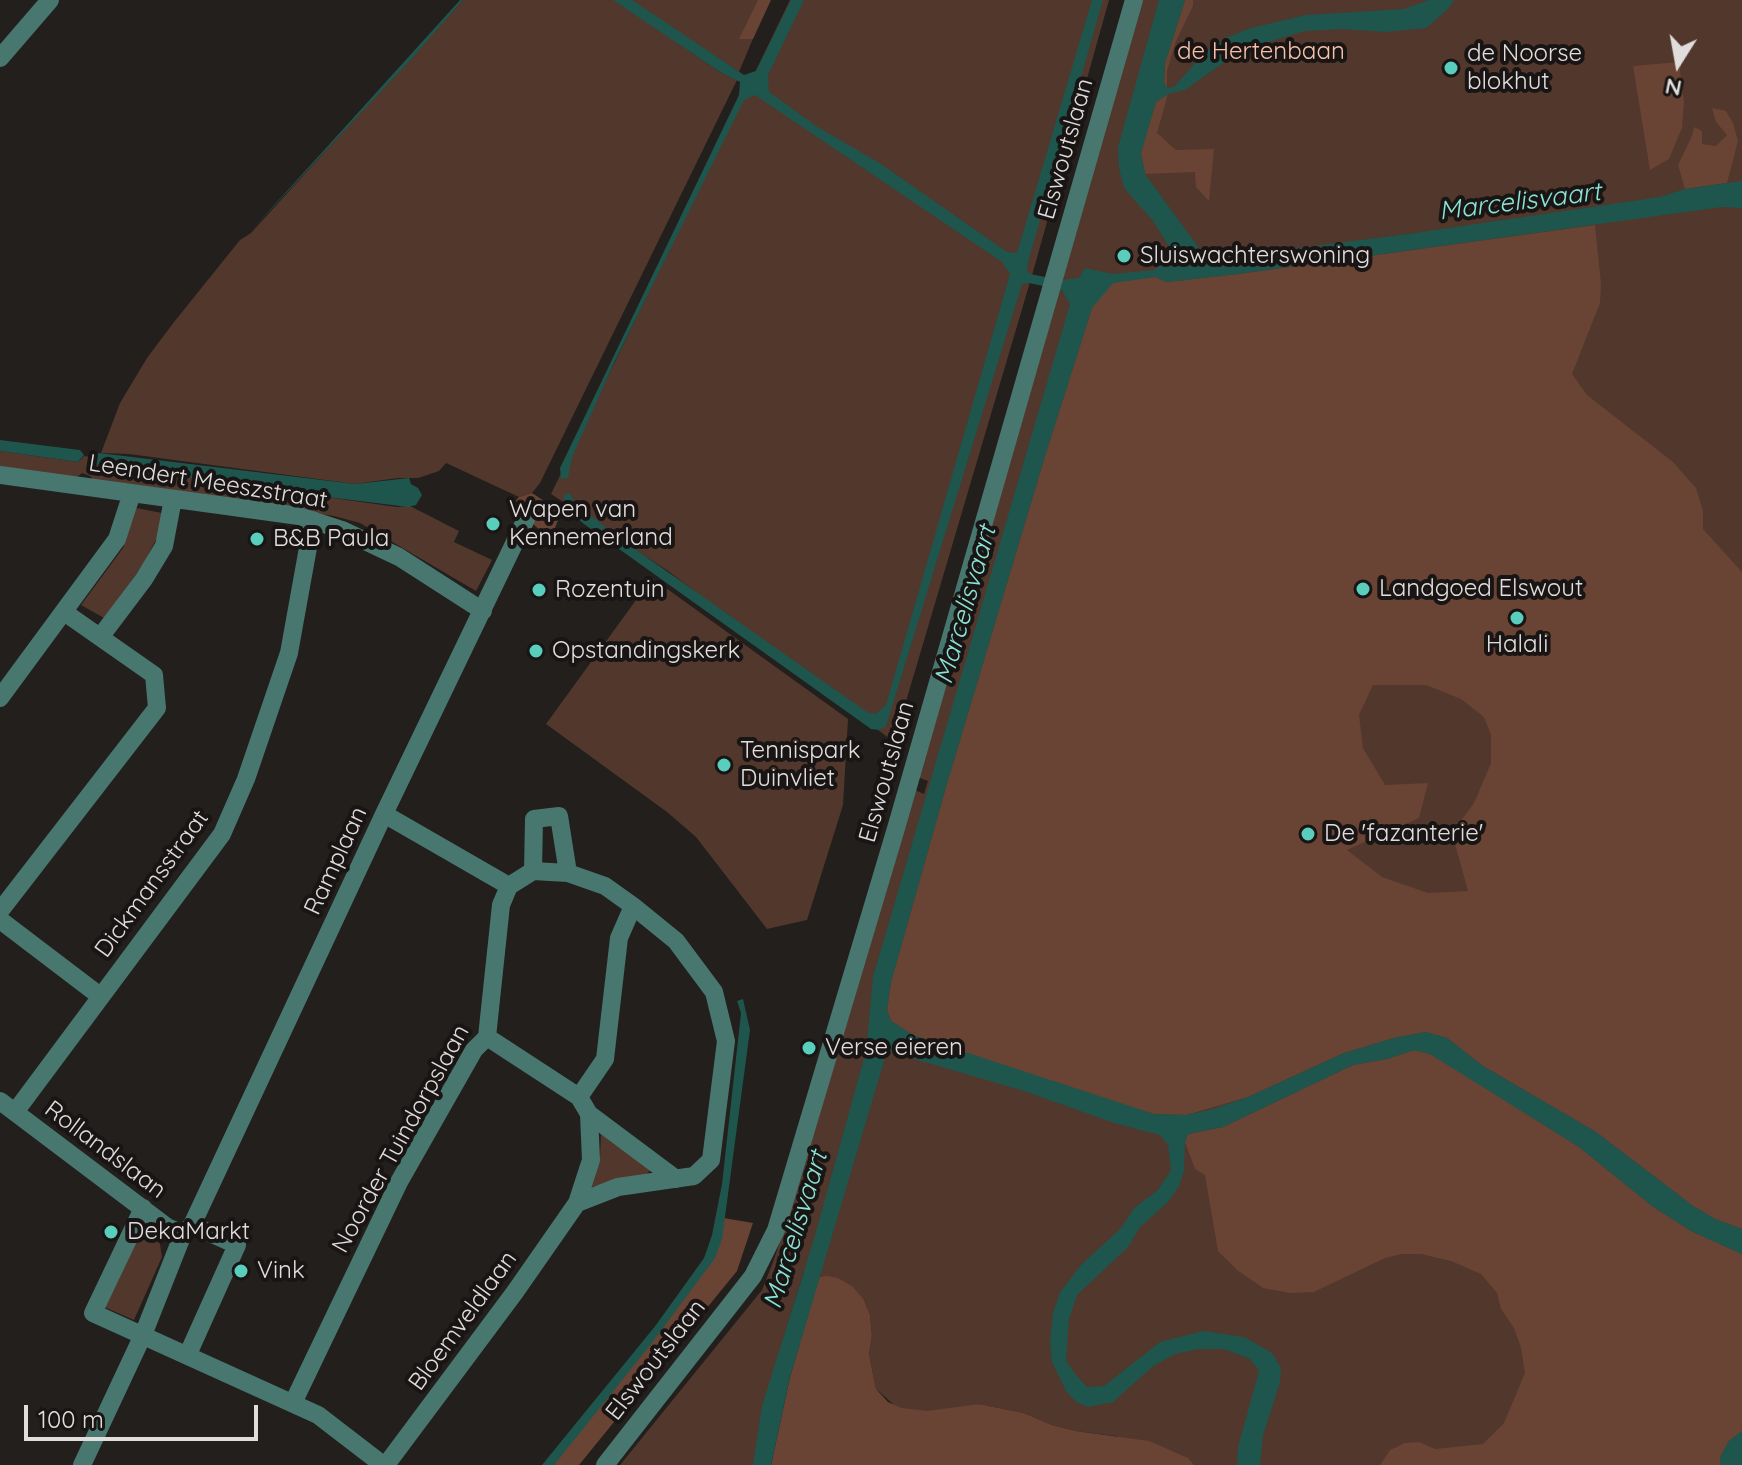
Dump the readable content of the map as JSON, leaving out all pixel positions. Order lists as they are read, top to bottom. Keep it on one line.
{"streets":{"street":["Elswoutslaan","Leendert Meeszstraat","Ramplaan","Dickmansstraat","Noorder Tuindorpslaan","Rollandslaan","Bloemveldlaan"]},"crossings":[["Leendert Meeszstraat","Ramplaan"],["Leendert Meeszstraat","Dickmansstraat"],["Ramplaan","Rollandslaan"],["Dickmansstraat","Rollandslaan"]],"water":["Marcelisvaart"],"parks":["de Hertenbaan"],"places":["de Noorse blokhut","Sluiswachterswoning","Wapen van Kennemerland","B&B Paula","Landgoed Elswout","Rozentuin","Halali","Opstandingskerk","Tennispark Duinvliet","De 'fazanterie'","Verse eieren","DekaMarkt","Vink"],"scale_bar":"100 m","north":"bottom"}
